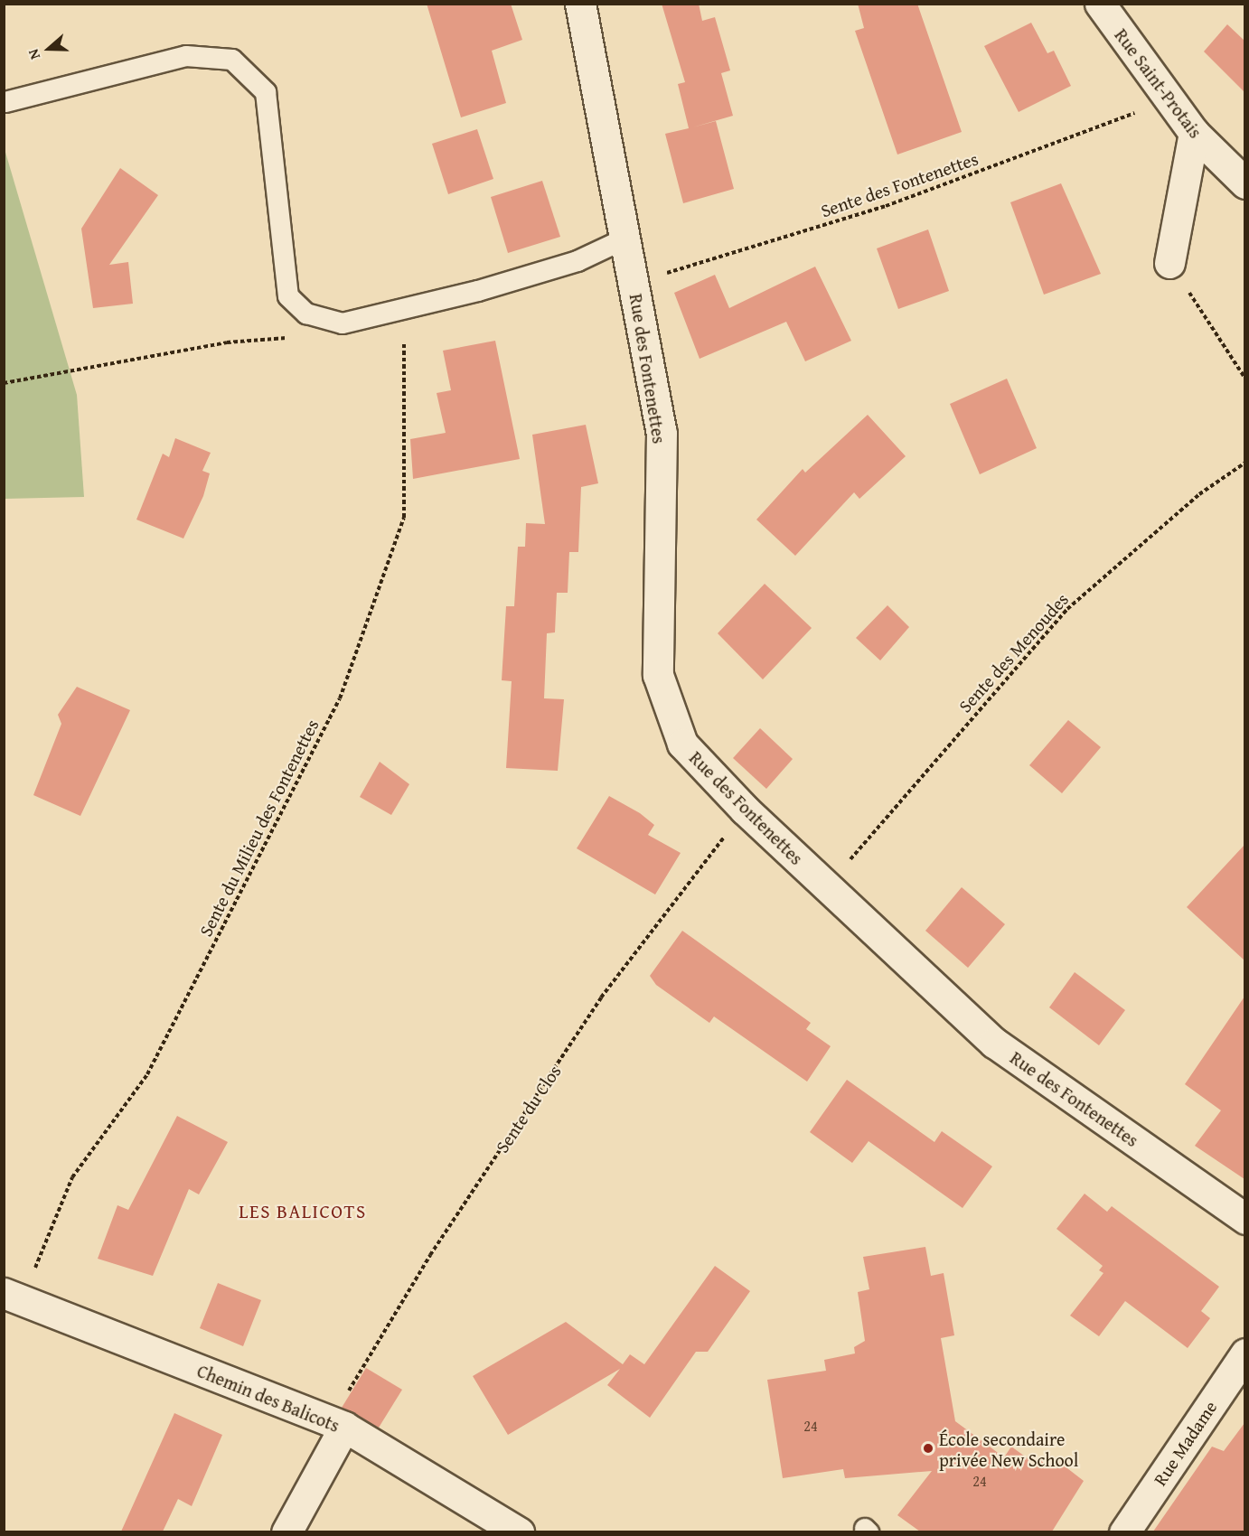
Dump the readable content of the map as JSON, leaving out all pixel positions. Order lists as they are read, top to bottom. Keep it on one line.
{"streets":{"street":["Rue Saint-Protais","Rue des Fontenettes","Chemin des Balicots","Rue Madame"],"path":["Sente des Fontenettes","Sente des Menoudes","Sente du Milieu des Fontenettes","Sente du Clos"]},"crossings":[["Rue Saint-Protais","Sente des Fontenettes"],["Sente des Fontenettes","Rue des Fontenettes"],["Rue des Fontenettes","Sente des Menoudes"],["Rue des Fontenettes","Sente du Clos"],["Sente du Milieu des Fontenettes","Chemin des Balicots"],["Sente du Clos","Chemin des Balicots"]],"districts":["LES BALICOTS"],"places":["École secondaire privée New School"],"house_numbers":["24","24"],"north":"left"}
